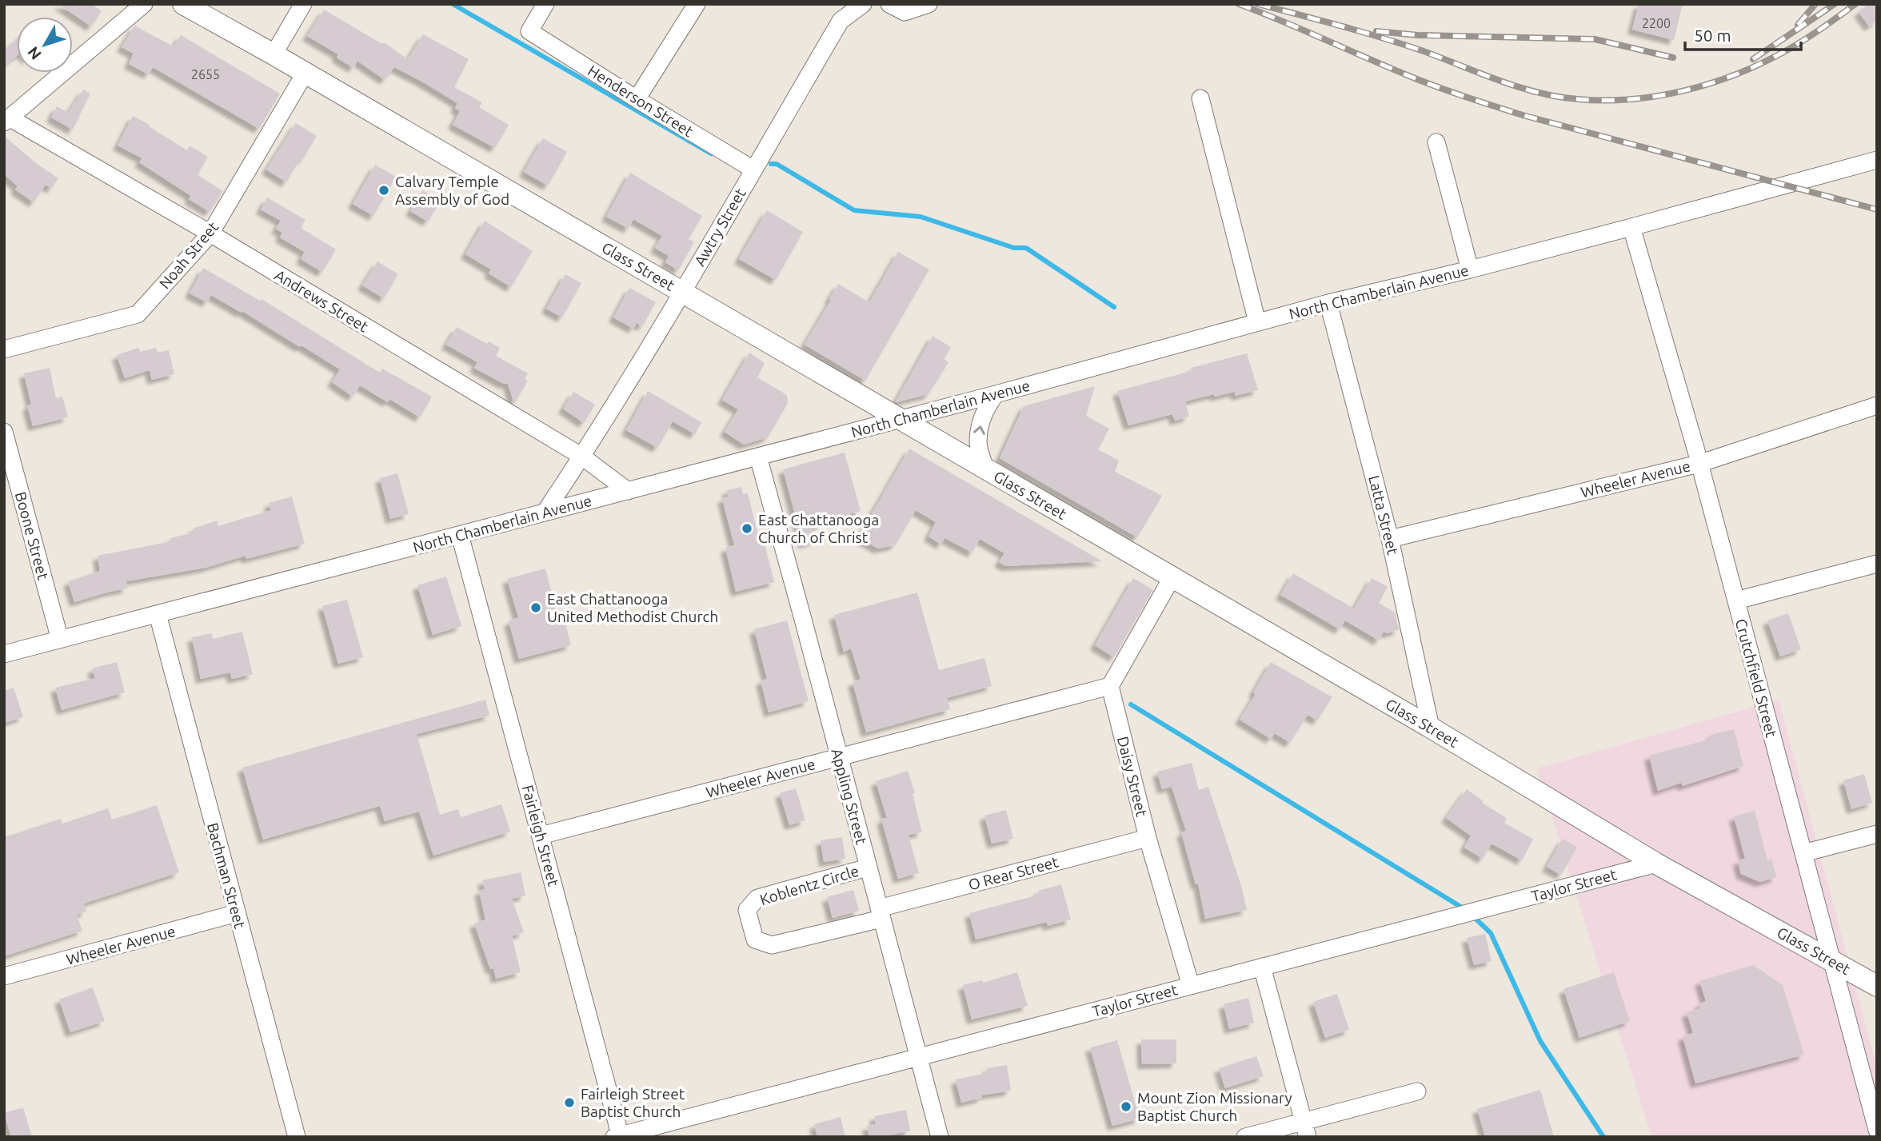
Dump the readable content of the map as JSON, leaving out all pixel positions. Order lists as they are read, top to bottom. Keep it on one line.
{"streets":{"main road":["Glass Street"],"street":["Henderson Street","Awtry Street","Noah Street","North Chamberlain Avenue","Andrews Street","Wheeler Avenue","Latta Street","Boone Street","Crutchfield Street","Daisy Street","Appling Street","Fairleigh Street","O Rear Street","Bachman Street","Koblentz Circle","Taylor Street"]},"crossings":[["Henderson Street","Awtry Street"],["Awtry Street","Glass Street"],["Awtry Street","North Chamberlain Avenue"],["Awtry Street","Andrews Street"],["Noah Street","Glass Street"],["Noah Street","Andrews Street"],["Glass Street","North Chamberlain Avenue"],["Glass Street","Latta Street"],["Glass Street","Crutchfield Street"],["Glass Street","Taylor Street"],["North Chamberlain Avenue","Andrews Street"],["North Chamberlain Avenue","Latta Street"],["North Chamberlain Avenue","Boone Street"],["North Chamberlain Avenue","Crutchfield Street"],["North Chamberlain Avenue","Appling Street"],["North Chamberlain Avenue","Fairleigh Street"],["North Chamberlain Avenue","Bachman Street"],["Wheeler Avenue","Latta Street"],["Wheeler Avenue","Crutchfield Street"],["Wheeler Avenue","Daisy Street"],["Wheeler Avenue","Appling Street"],["Wheeler Avenue","Fairleigh Street"],["Wheeler Avenue","Bachman Street"],["Daisy Street","O Rear Street"],["Daisy Street","Taylor Street"],["Appling Street","O Rear Street"],["Appling Street","Koblentz Circle"],["Appling Street","Taylor Street"],["Fairleigh Street","Taylor Street"],["O Rear Street","Koblentz Circle"]],"places":["Calvary Temple Assembly of God","East Chattanooga Church of Christ","East Chattanooga United Methodist Church","Fairleigh Street Baptist Church","Mount Zion Missionary Baptist Church"],"house_numbers":["2200","2655"],"scale_bar":"50 m","north":"bottom left"}
